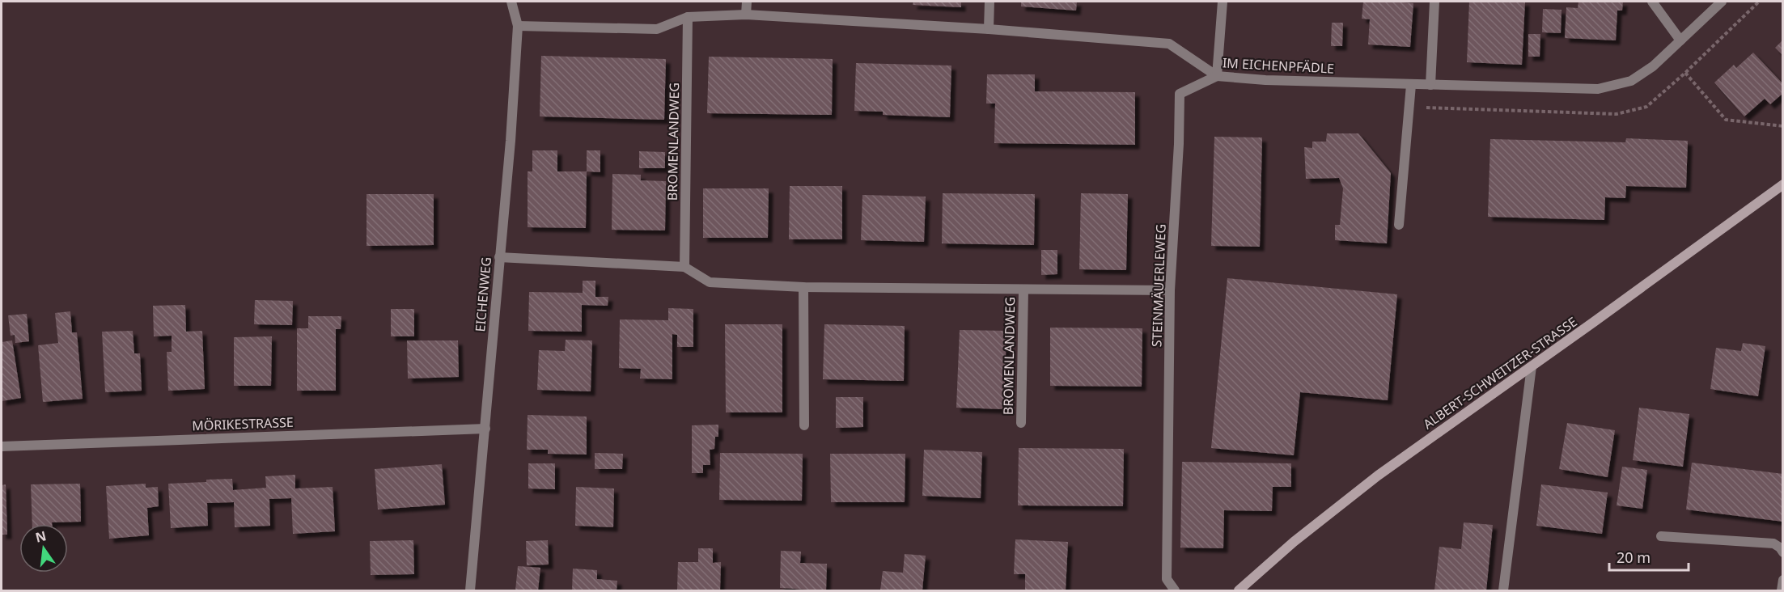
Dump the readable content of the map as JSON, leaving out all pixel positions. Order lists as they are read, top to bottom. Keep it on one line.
{"streets":{"street":["IM EICHENPFÄDLE","BROMENLANDWEG","STEINMÄUERLEWEG","EICHENWEG","ALBERT-SCHWEITZER-STRASSE","MÖRIKESTRASSE"]},"crossings":[["IM EICHENPFÄDLE","BROMENLANDWEG"],["IM EICHENPFÄDLE","STEINMÄUERLEWEG"],["IM EICHENPFÄDLE","EICHENWEG"],["BROMENLANDWEG","STEINMÄUERLEWEG"],["BROMENLANDWEG","EICHENWEG"],["EICHENWEG","MÖRIKESTRASSE"]],"scale_bar":"20 m","north":"top"}
